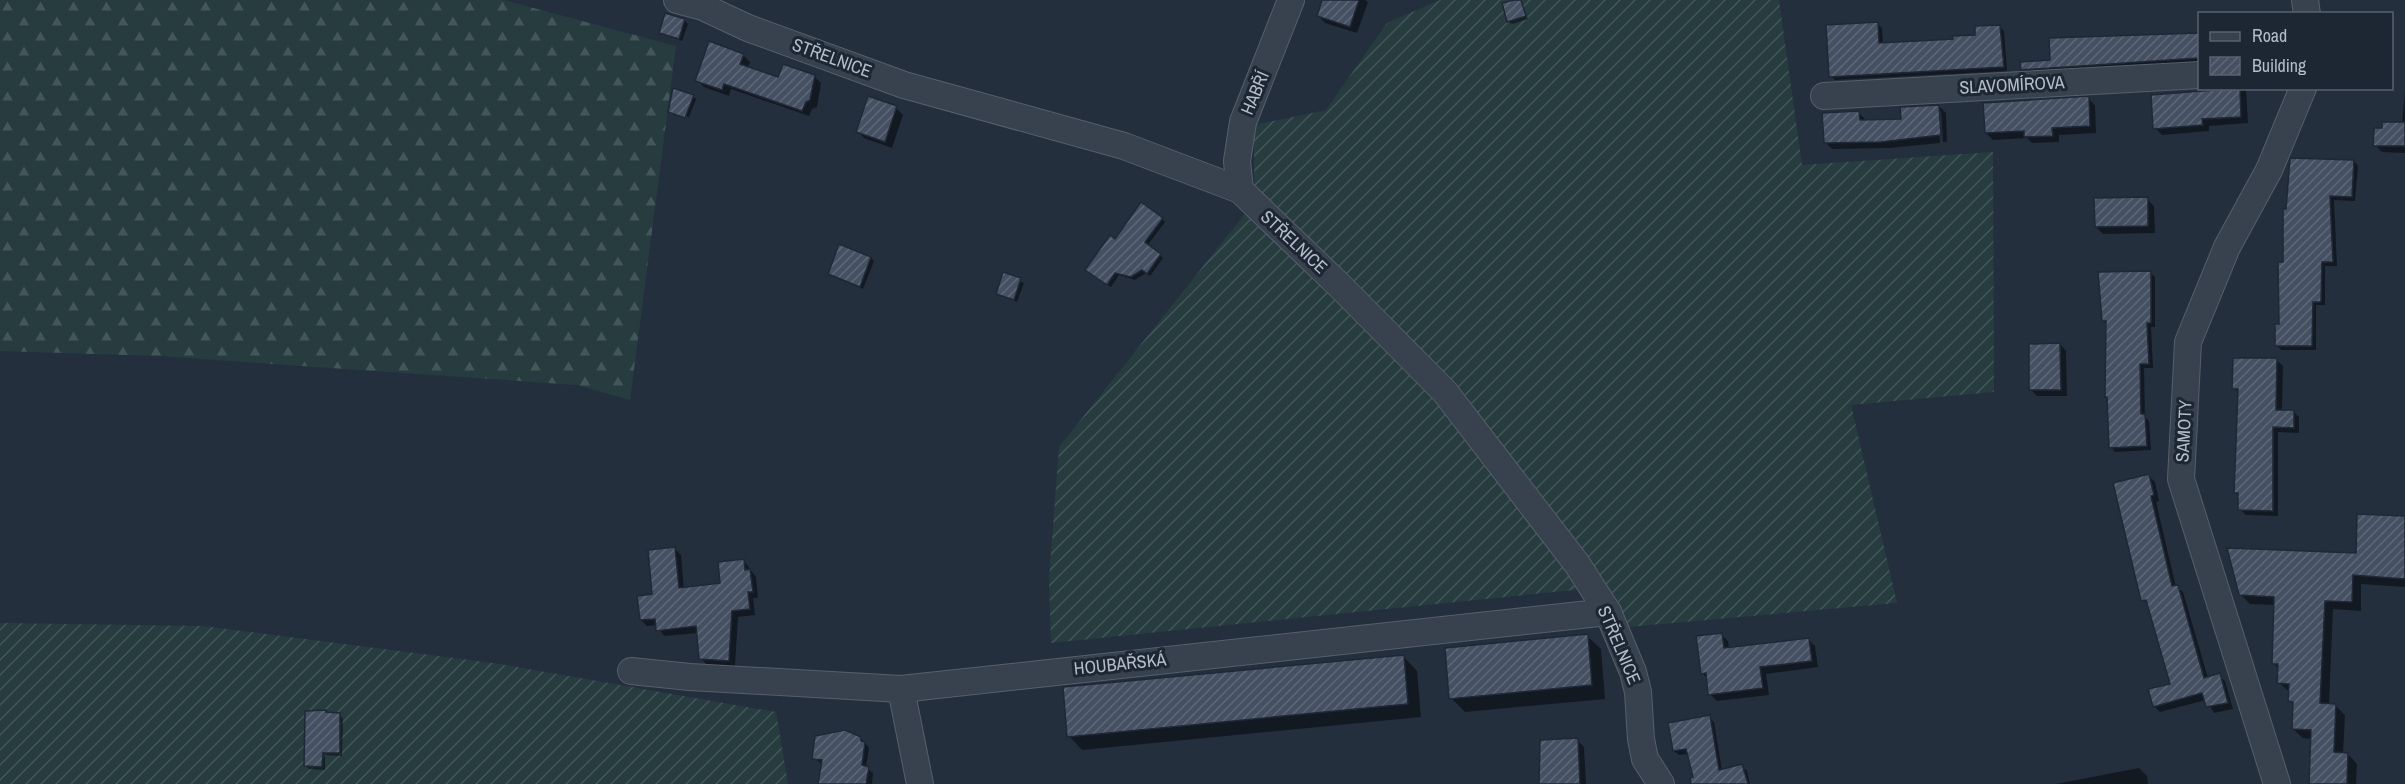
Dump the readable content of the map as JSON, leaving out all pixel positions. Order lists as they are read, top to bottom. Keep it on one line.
{"streets":{"street":["STŘELNICE","SLAVOMÍROVA","HABŘÍ","SAMOTY","HOUBAŘSKÁ"]},"crossings":[["STŘELNICE","HABŘÍ"],["STŘELNICE","HOUBAŘSKÁ"]],"legend":["Road","Building"]}
